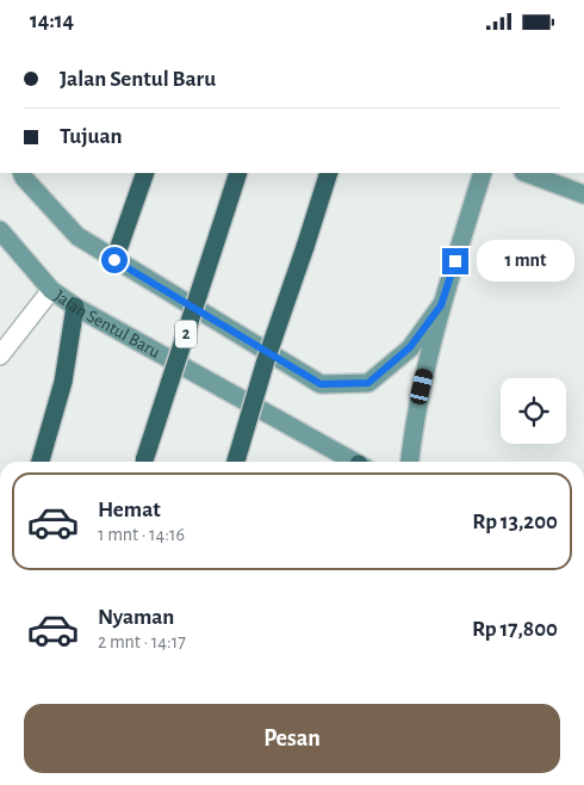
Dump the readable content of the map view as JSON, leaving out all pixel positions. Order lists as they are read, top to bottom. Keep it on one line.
{"streets":{"highway":["2"],"main road":["Jalan Sentul Baru"]},"page":{"status":"14:14","banner":["Jalan Sentul Baru","Tujuan"],"bubble":"1 mnt","list":[{"name":"Hemat","note":"1 mnt · 14:16","value":"Rp 13,200"},{"name":"Nyaman","note":"2 mnt · 14:17","value":"Rp 17,800"}],"buttons":"Pesan"}}
